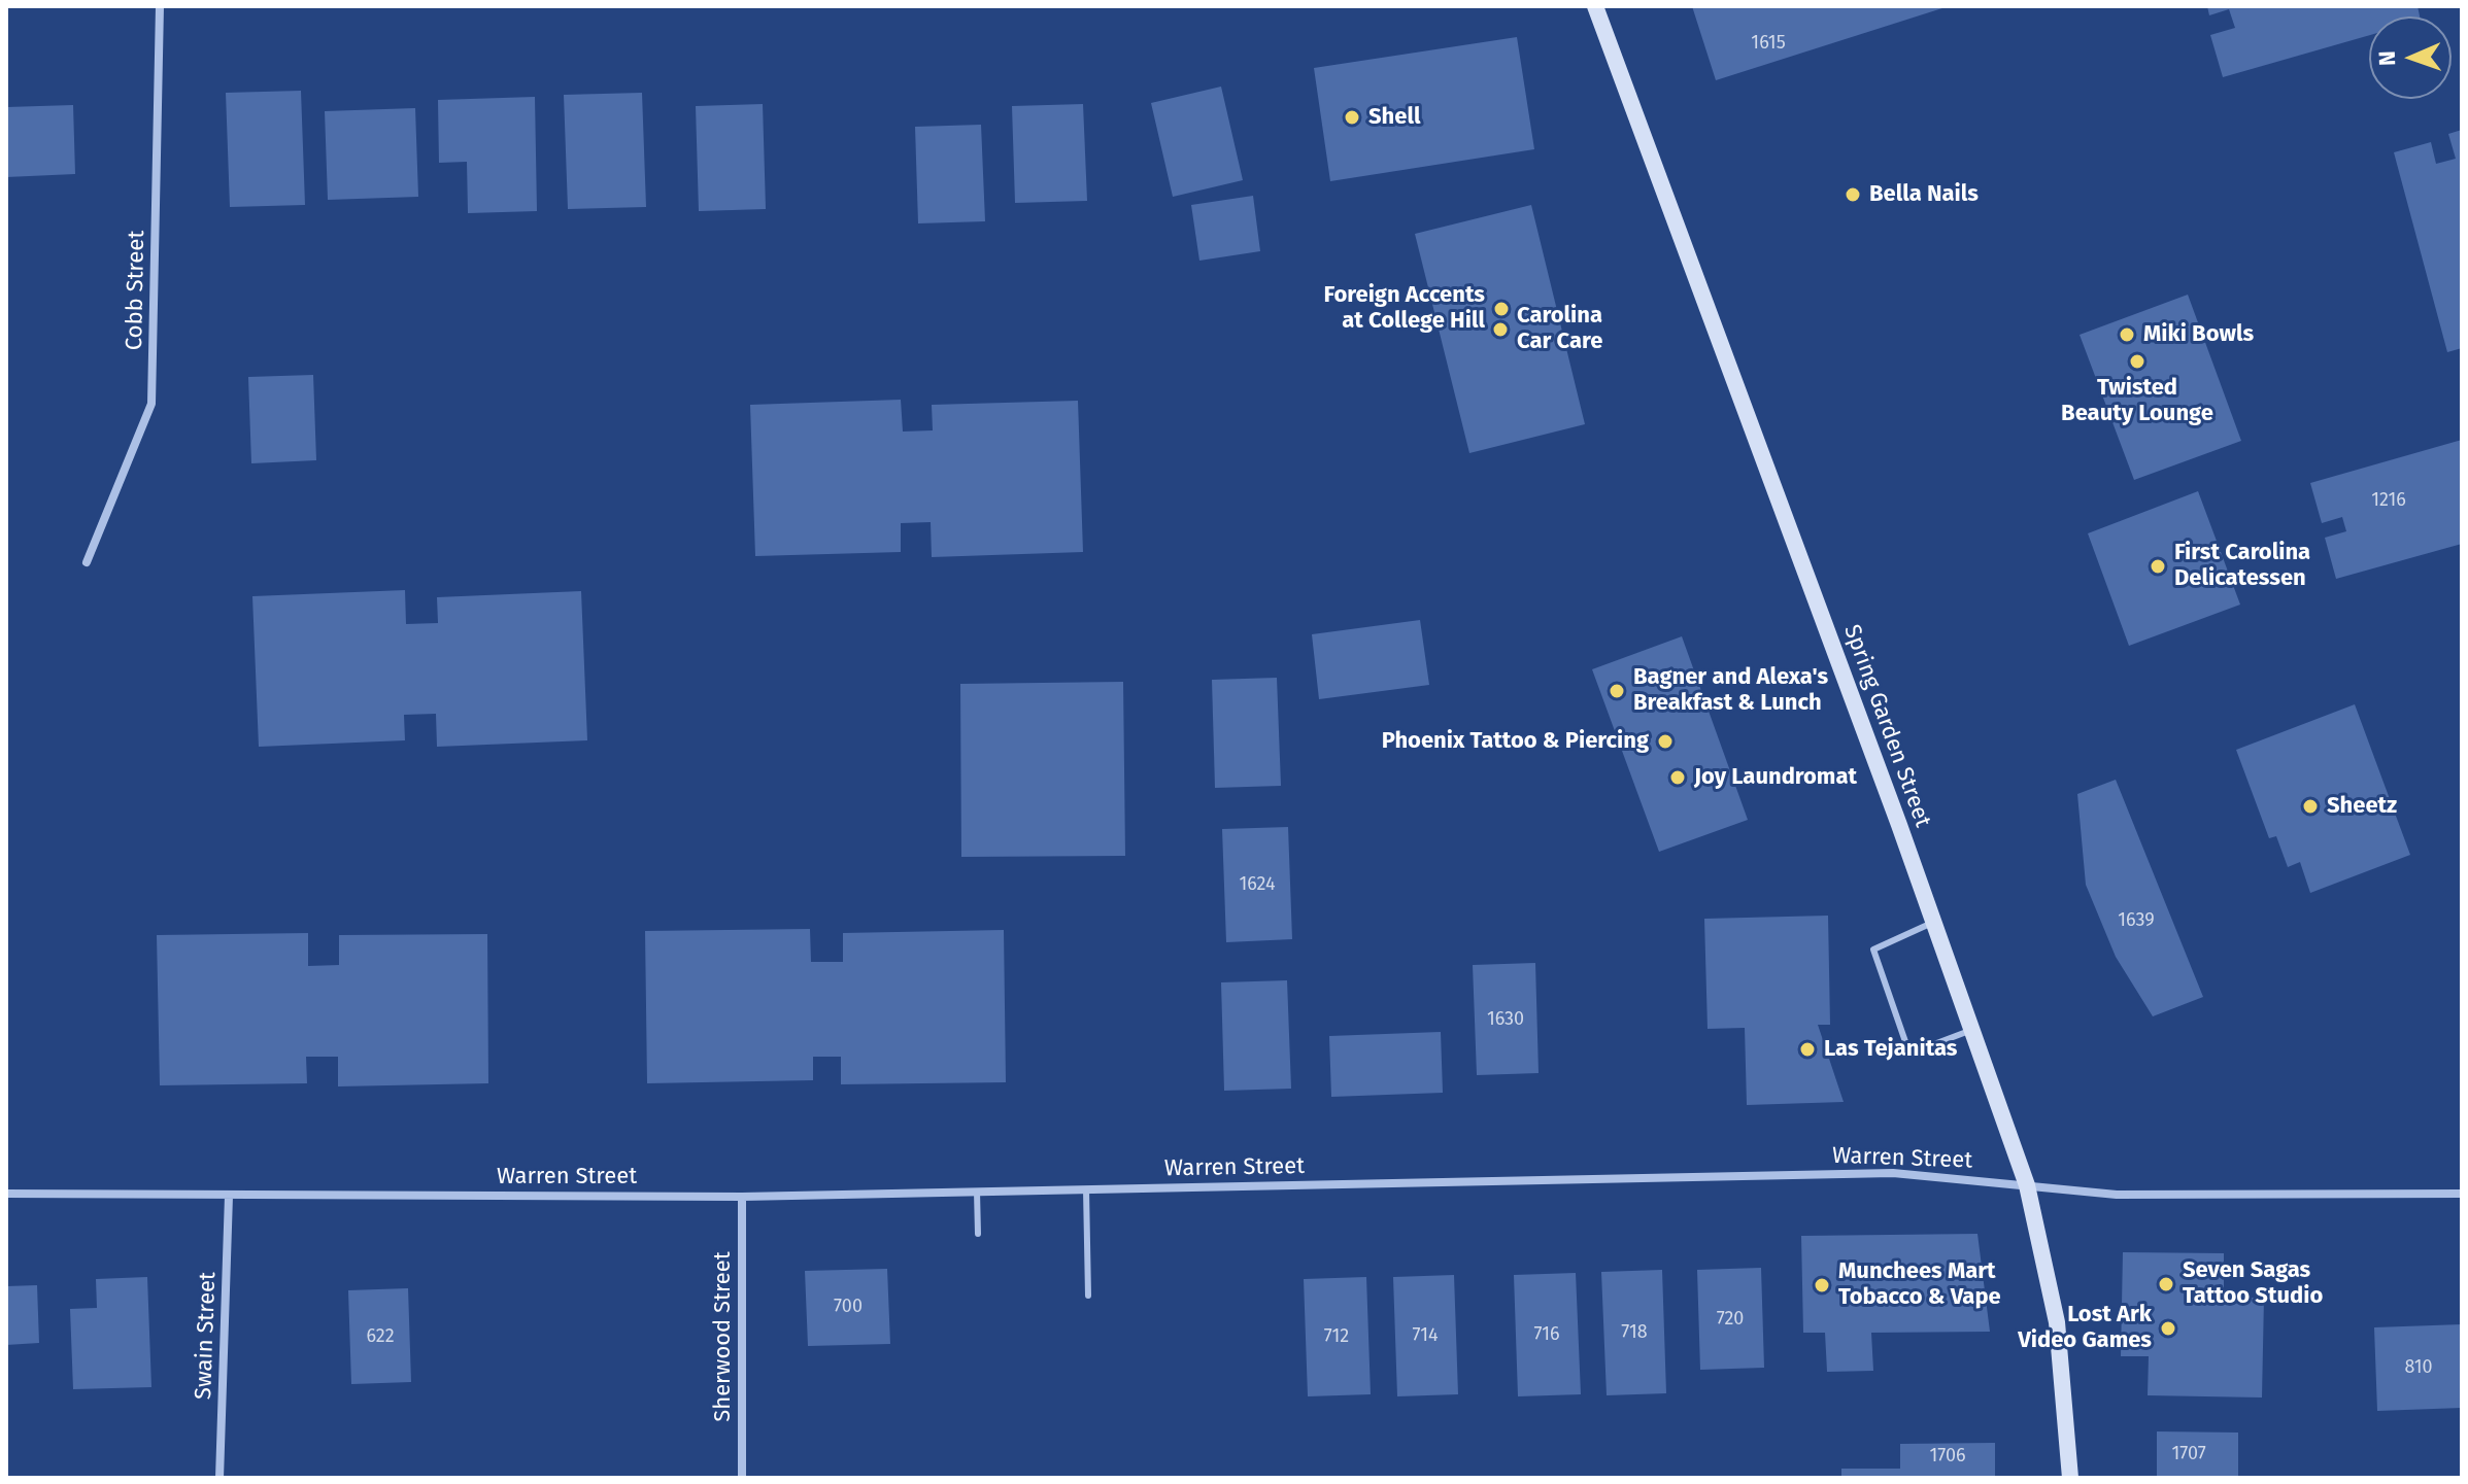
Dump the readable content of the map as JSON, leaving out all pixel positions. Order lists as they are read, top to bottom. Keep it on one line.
{"streets":{"main road":["Spring Garden Street"],"street":["Cobb Street","Warren Street","Swain Street","Sherwood Street"]},"crossings":[["Spring Garden Street","Warren Street"],["Warren Street","Swain Street"],["Warren Street","Sherwood Street"]],"places":["Shell","Bella Nails","Foreign Accents at College Hill","Carolina Car Care","Miki Bowls","Twisted Beauty Lounge","First Carolina Delicatessen","Bagner and Alexa's Breakfast & Lunch","Phoenix Tattoo & Piercing","Joy Laundromat","Sheetz","Las Tejanitas","Seven Sagas Tattoo Studio","Munchees Mart Tobacco & Vape","Lost Ark Video Games"],"house_numbers":["1615","1216","1624","1639","1630","700","720","718","716","714","622","712","810","1707","1706"],"north":"left"}
